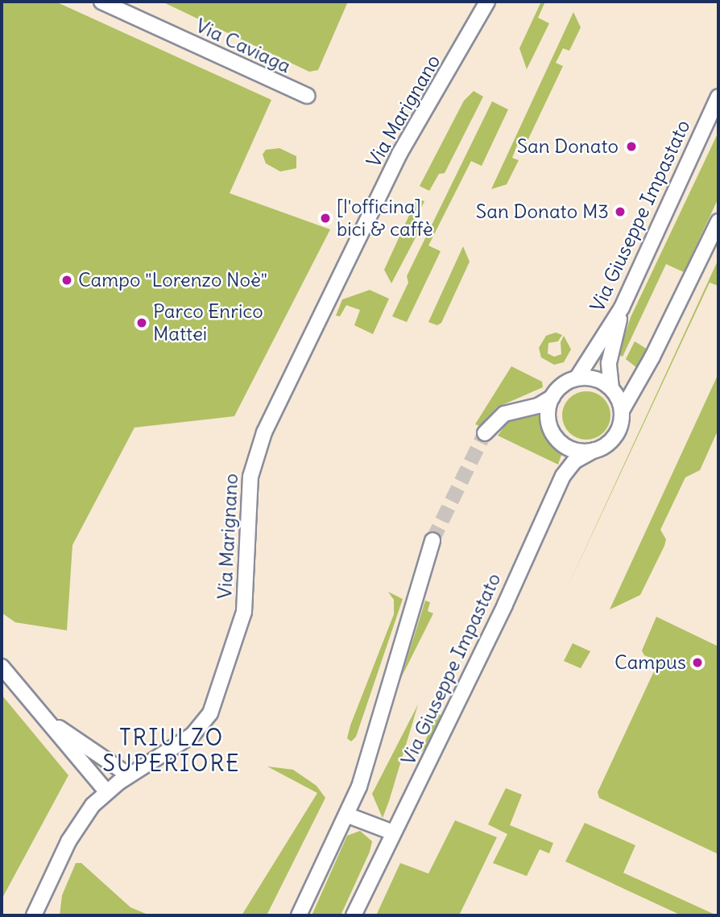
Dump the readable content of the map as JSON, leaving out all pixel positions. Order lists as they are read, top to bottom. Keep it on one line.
{"streets":{"street":["Via Caviaga","Via Marignano","Via Giuseppe Impastato"]},"districts":["TRIULZO SUPERIORE"],"places":["San Donato","San Donato M3","[l'officina] bici & caffè","Campo \"Lorenzo Noè\"","Parco Enrico Mattei","Campus"]}
